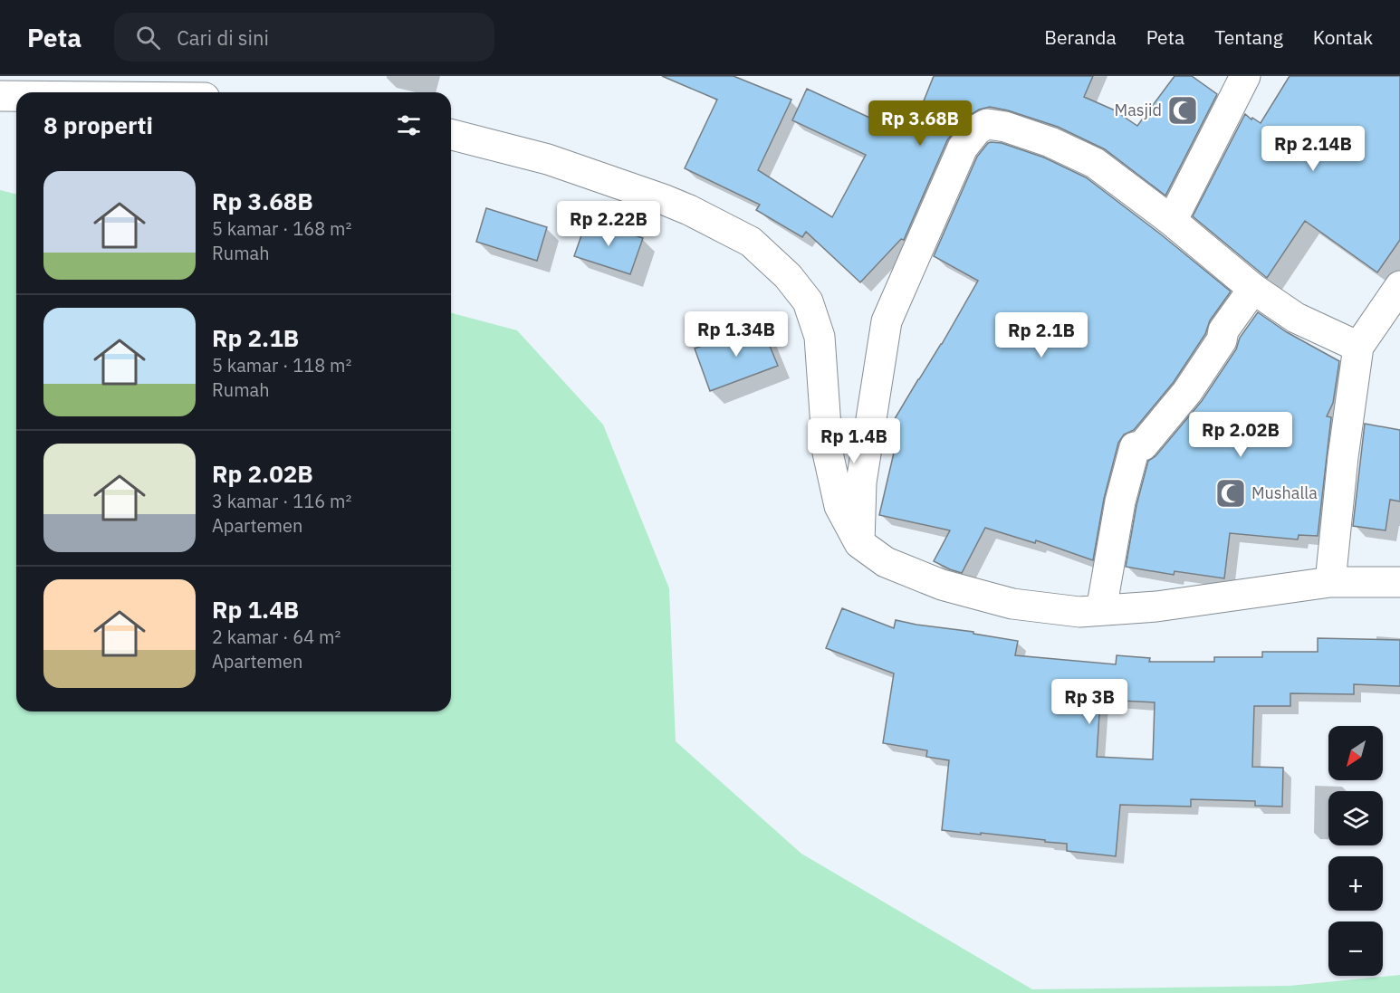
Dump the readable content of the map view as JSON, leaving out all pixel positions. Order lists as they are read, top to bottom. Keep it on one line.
{"places":{"mosque":["Masjid","Mushalla"]},"north":"bottom left","page":{"header":"Peta","search":"Cari di sini","nav":["Beranda","Peta","Tentang","Kontak"],"heading":"8 properti","price":["Rp 3.68B","Rp 2.14B","Rp 2.22B","Rp 1.34B","Rp 2.1B","Rp 2.02B","Rp 1.4B","Rp 3B"],"list":[{"name":"Rp 3.68B","note":"5 kamar · 168 m² · Rumah"},{"name":"Rp 2.1B","note":"5 kamar · 118 m² · Rumah"},{"name":"Rp 2.02B","note":"3 kamar · 116 m² · Apartemen"},{"name":"Rp 1.4B","note":"2 kamar · 64 m² · Apartemen"}],"map_buttons":["+","−"]}}
